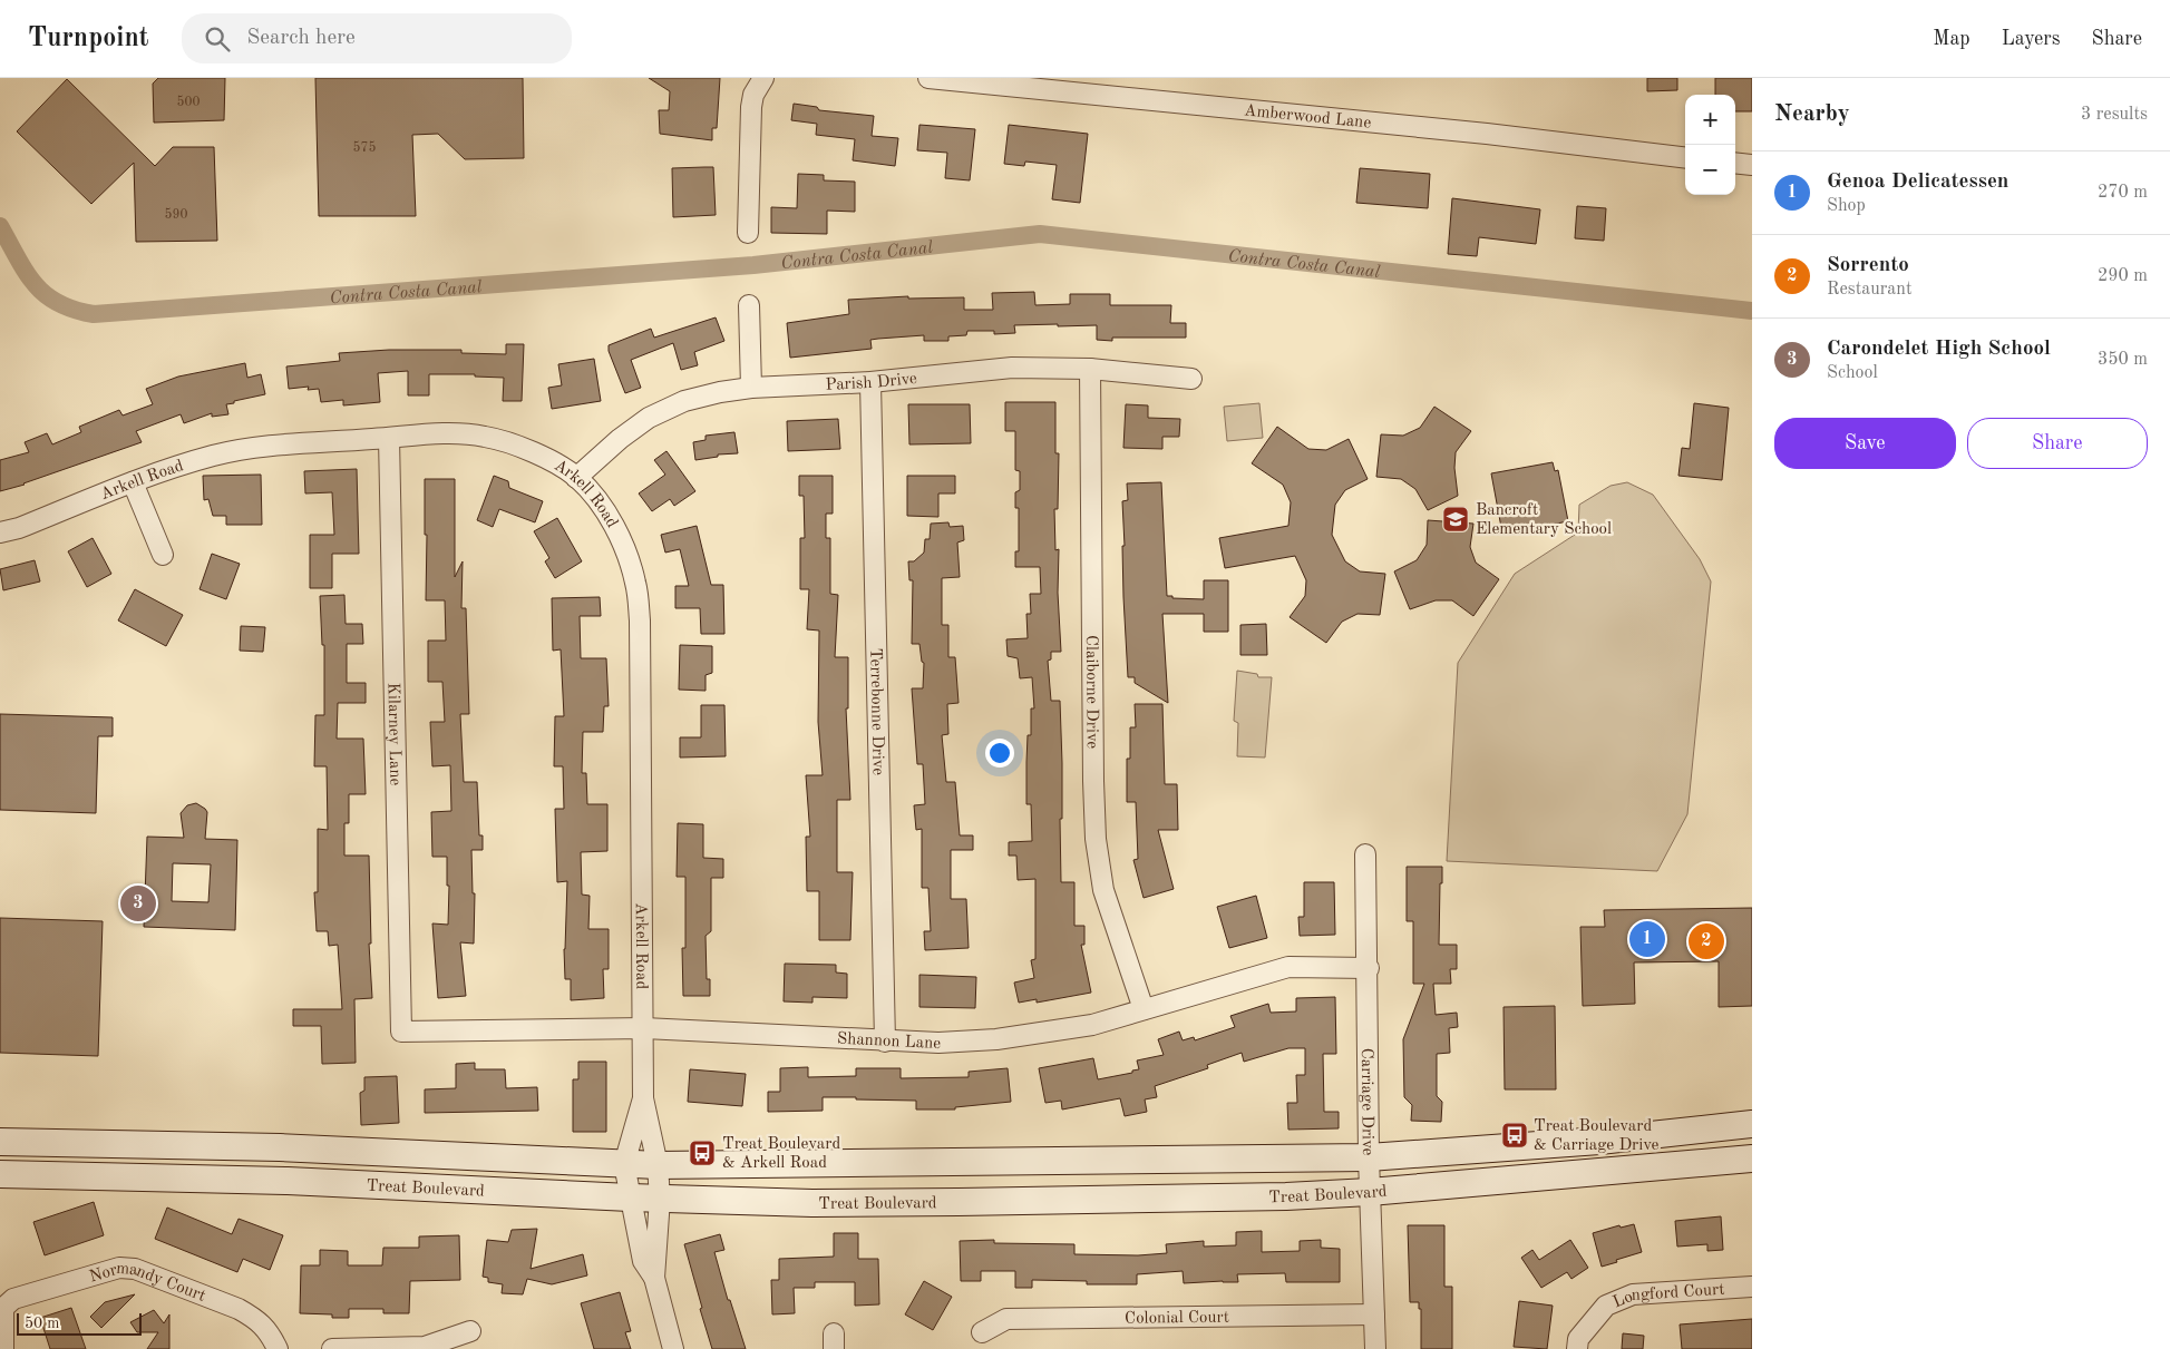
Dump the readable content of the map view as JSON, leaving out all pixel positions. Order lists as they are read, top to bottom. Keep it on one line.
{"streets":{"main road":["Treat Boulevard"],"street":["Amberwood Lane","Parish Drive","Arkell Road","Claiborne Drive","Terrebonne Drive","Kilarney Lane","Shannon Lane","Carriage Drive","Normandy Court","Longford Court","Colonial Court"]},"crossings":[["Parish Drive","Arkell Road"],["Parish Drive","Claiborne Drive"],["Parish Drive","Terrebonne Drive"],["Arkell Road","Kilarney Lane"],["Arkell Road","Shannon Lane"],["Arkell Road","Treat Boulevard"],["Claiborne Drive","Shannon Lane"],["Terrebonne Drive","Shannon Lane"],["Kilarney Lane","Shannon Lane"],["Shannon Lane","Carriage Drive"],["Carriage Drive","Treat Boulevard"],["Carriage Drive","Colonial Court"]],"water":["Contra Costa Canal"],"places":{"school or university":["Bancroft Elementary School"],"bus stop":["Treat Boulevard & Carriage Drive","Treat Boulevard & Arkell Road"]},"house_numbers":["500","575","590"],"scale_bar":"50 m","page":{"header":"Turnpoint","search":"Search here","nav":["Map","Layers","Share"],"heading":["Nearby","3 results"],"map_buttons":["+","−"],"list":[{"mark":"1","name":"Genoa Delicatessen","note":"Shop","value":"270 m"},{"mark":"2","name":"Sorrento","note":"Restaurant","value":"290 m"},{"mark":"3","name":"Carondelet High School","note":"School","value":"350 m"}],"buttons":["Save","Share"],"pins":["3","1","2"],"scale":"50 m"}}
